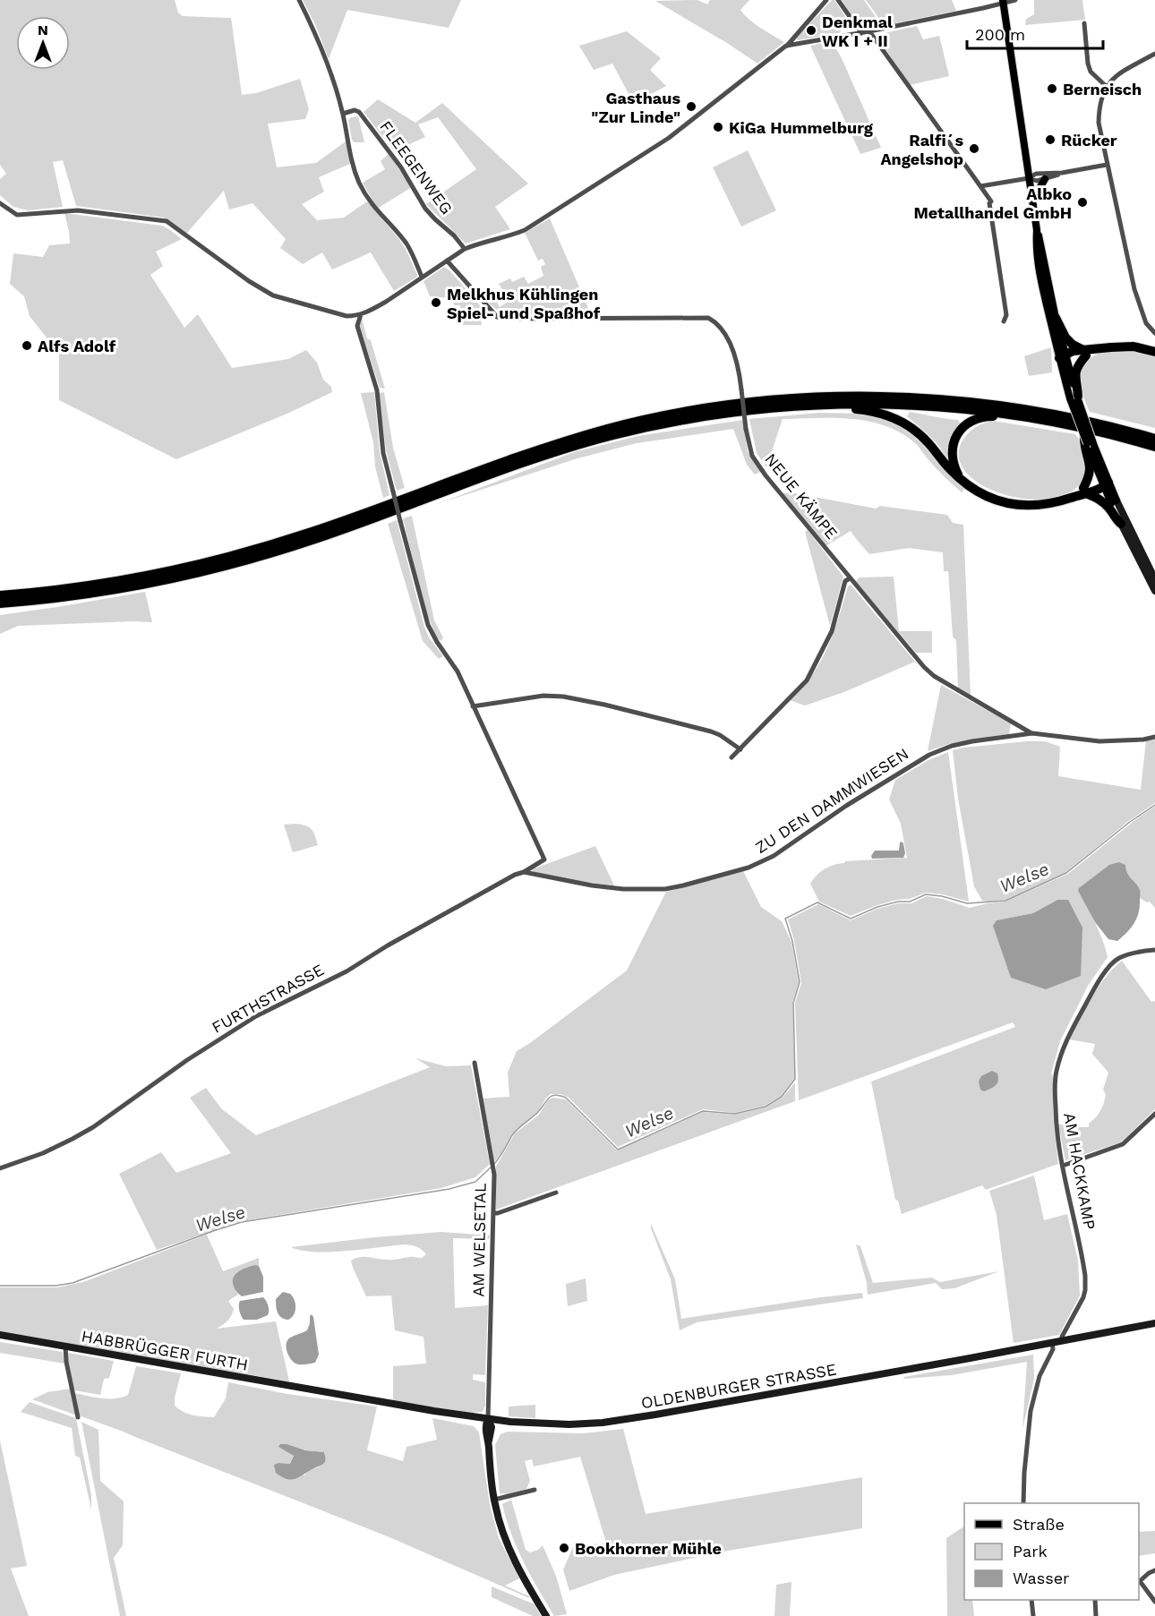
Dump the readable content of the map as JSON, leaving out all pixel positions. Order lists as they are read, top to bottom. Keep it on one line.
{"streets":{"street":["FLEEGENWEG","NEUE KÄMPE","ZU DEN DAMMWIESEN","FURTHSTRASSE","AM HACKKAMP","AM WELSETAL","HABBRÜGGER FURTH","OLDENBURGER STRASSE"]},"crossings":[["NEUE KÄMPE","ZU DEN DAMMWIESEN"],["ZU DEN DAMMWIESEN","FURTHSTRASSE"],["AM HACKKAMP","OLDENBURGER STRASSE"],["AM WELSETAL","OLDENBURGER STRASSE"],["HABBRÜGGER FURTH","OLDENBURGER STRASSE"]],"water":["Welse"],"places":["Denkmal WK I + II","Berneisch","Gasthaus \"Zur Linde\"","KiGa Hummelburg","Rücker","Ralfi´s Angelshop","Albko Metallhandel GmbH","Melkhus Kühlingen Spiel- und Spaßhof","Alfs Adolf","Bookhorner Mühle"],"legend":["Straße","Park","Wasser"],"scale_bar":"200 m","north":"top"}
